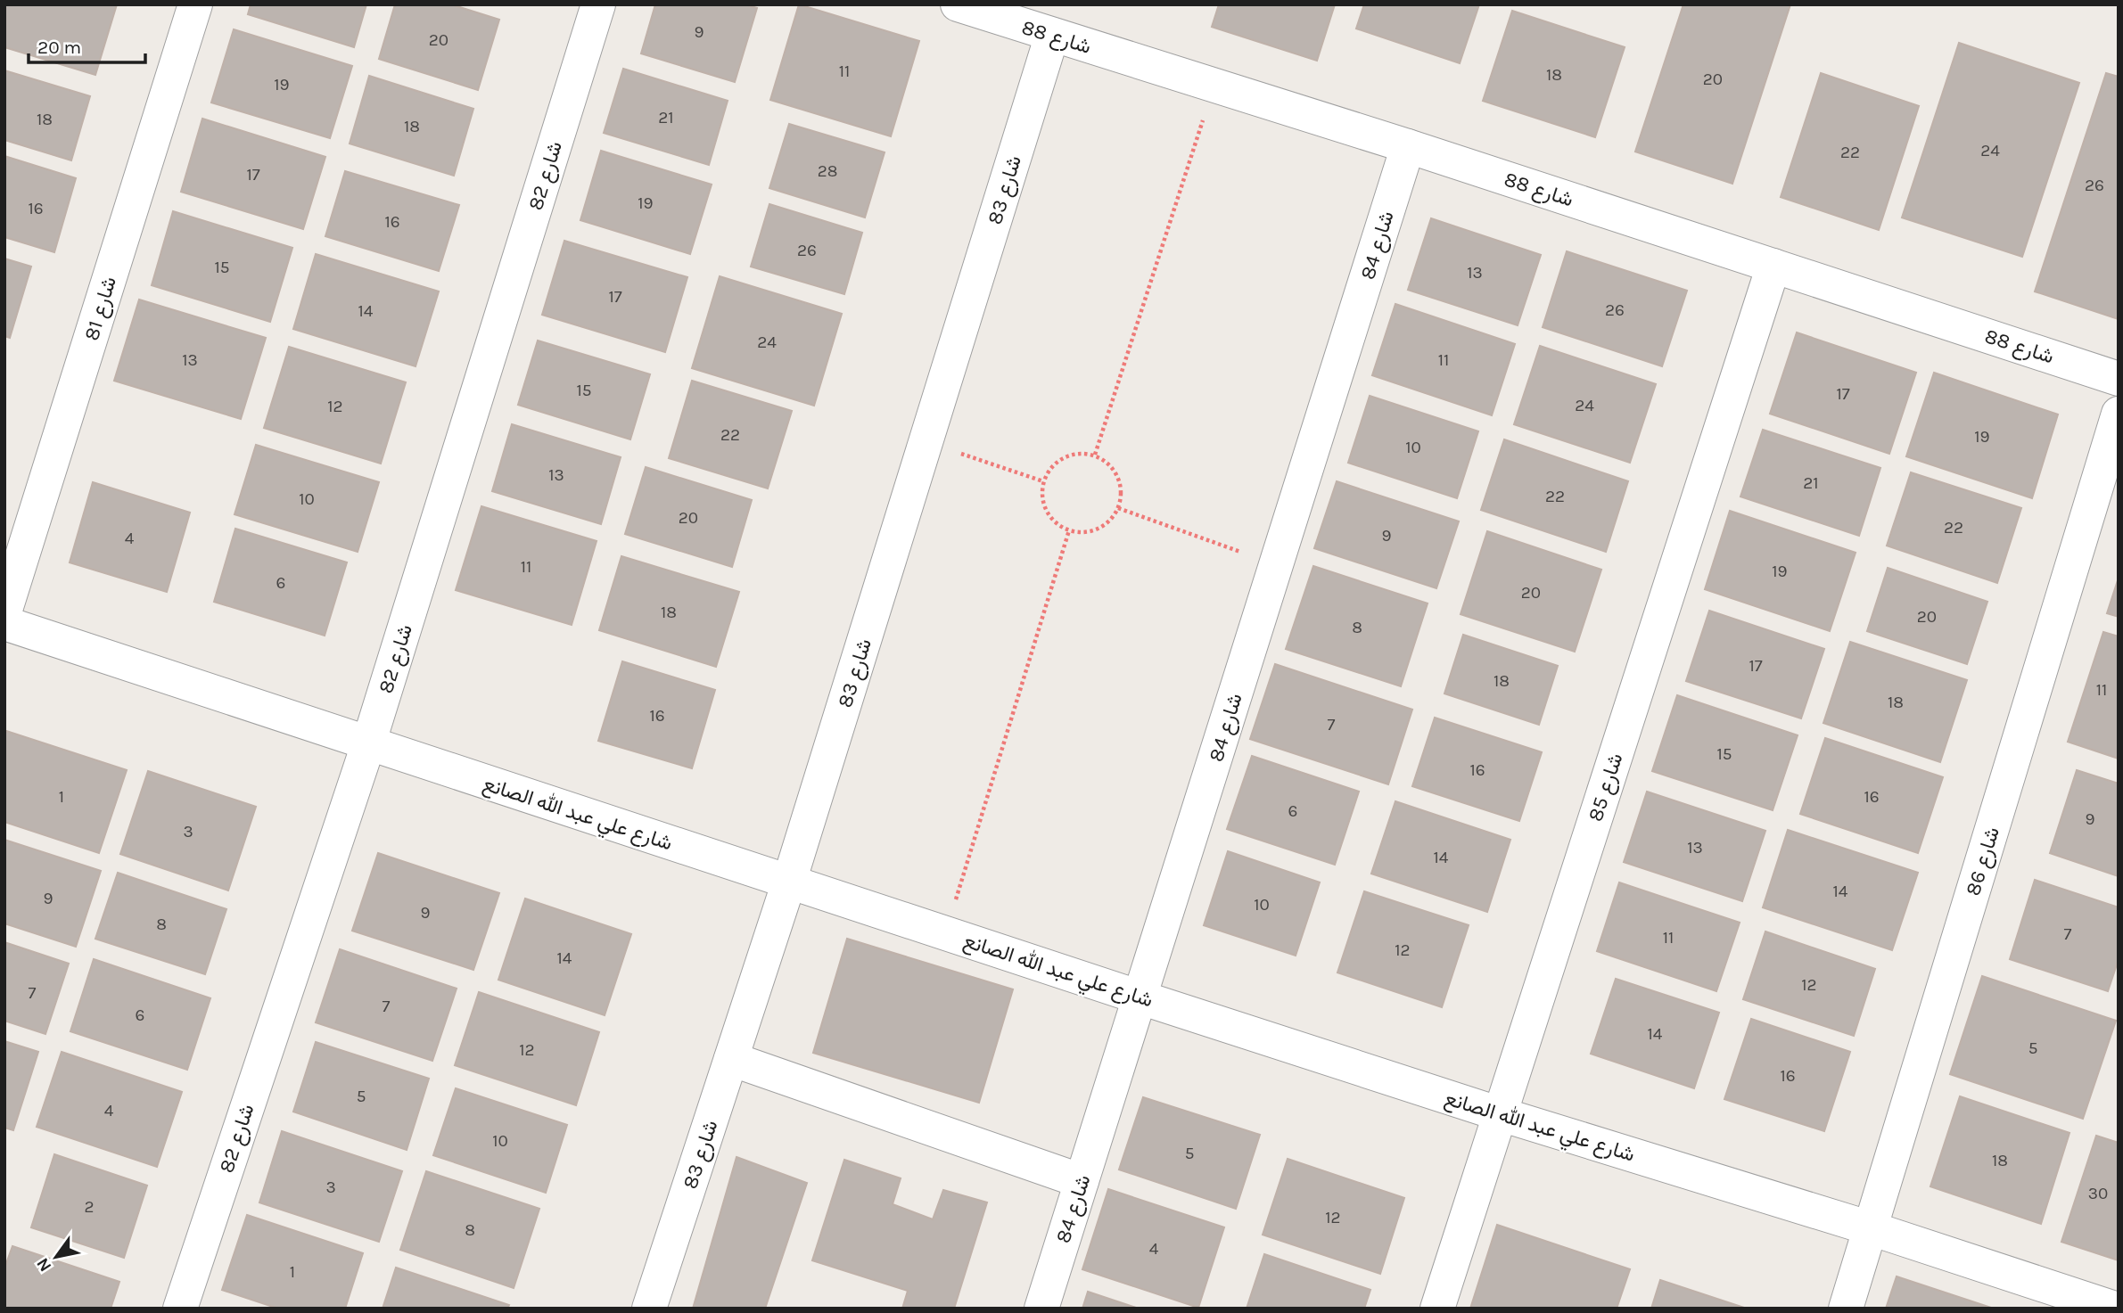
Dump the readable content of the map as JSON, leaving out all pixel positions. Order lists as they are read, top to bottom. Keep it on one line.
{"streets":{"street":["شارع 88","شارع 82","شارع 83","شارع 84","شارع 81","شارع 85","شارع علي عبد الله الصانع","شارع 86"]},"crossings":[["شارع 88","شارع 83"],["شارع 88","شارع 84"],["شارع 88","شارع 85"],["شارع 82","شارع علي عبد الله الصانع"],["شارع 83","شارع علي عبد الله الصانع"],["شارع 84","شارع علي عبد الله الصانع"],["شارع 85","شارع علي عبد الله الصانع"],["شارع علي عبد الله الصانع","شارع 86"]],"house_numbers":["9","20","11","18","20","19","21","18","18","24","22","28","17","26","19","16","16","26","15","13","17","26","14","24","13","11","15","17","24","12","22","19","10","13","21","22","10","20","22","9","4","11","19","6","20","18","20","8","17","18","11","18","16","7","15","16","1","16","6","9","3","13","14","14","9","10","9","8","7","11","12","14","12","7","7","6","14","5","12","16","5","4","10","5","18","3","30","2","12","8","4","1"],"scale_bar":"20 m","north":"bottom left"}
